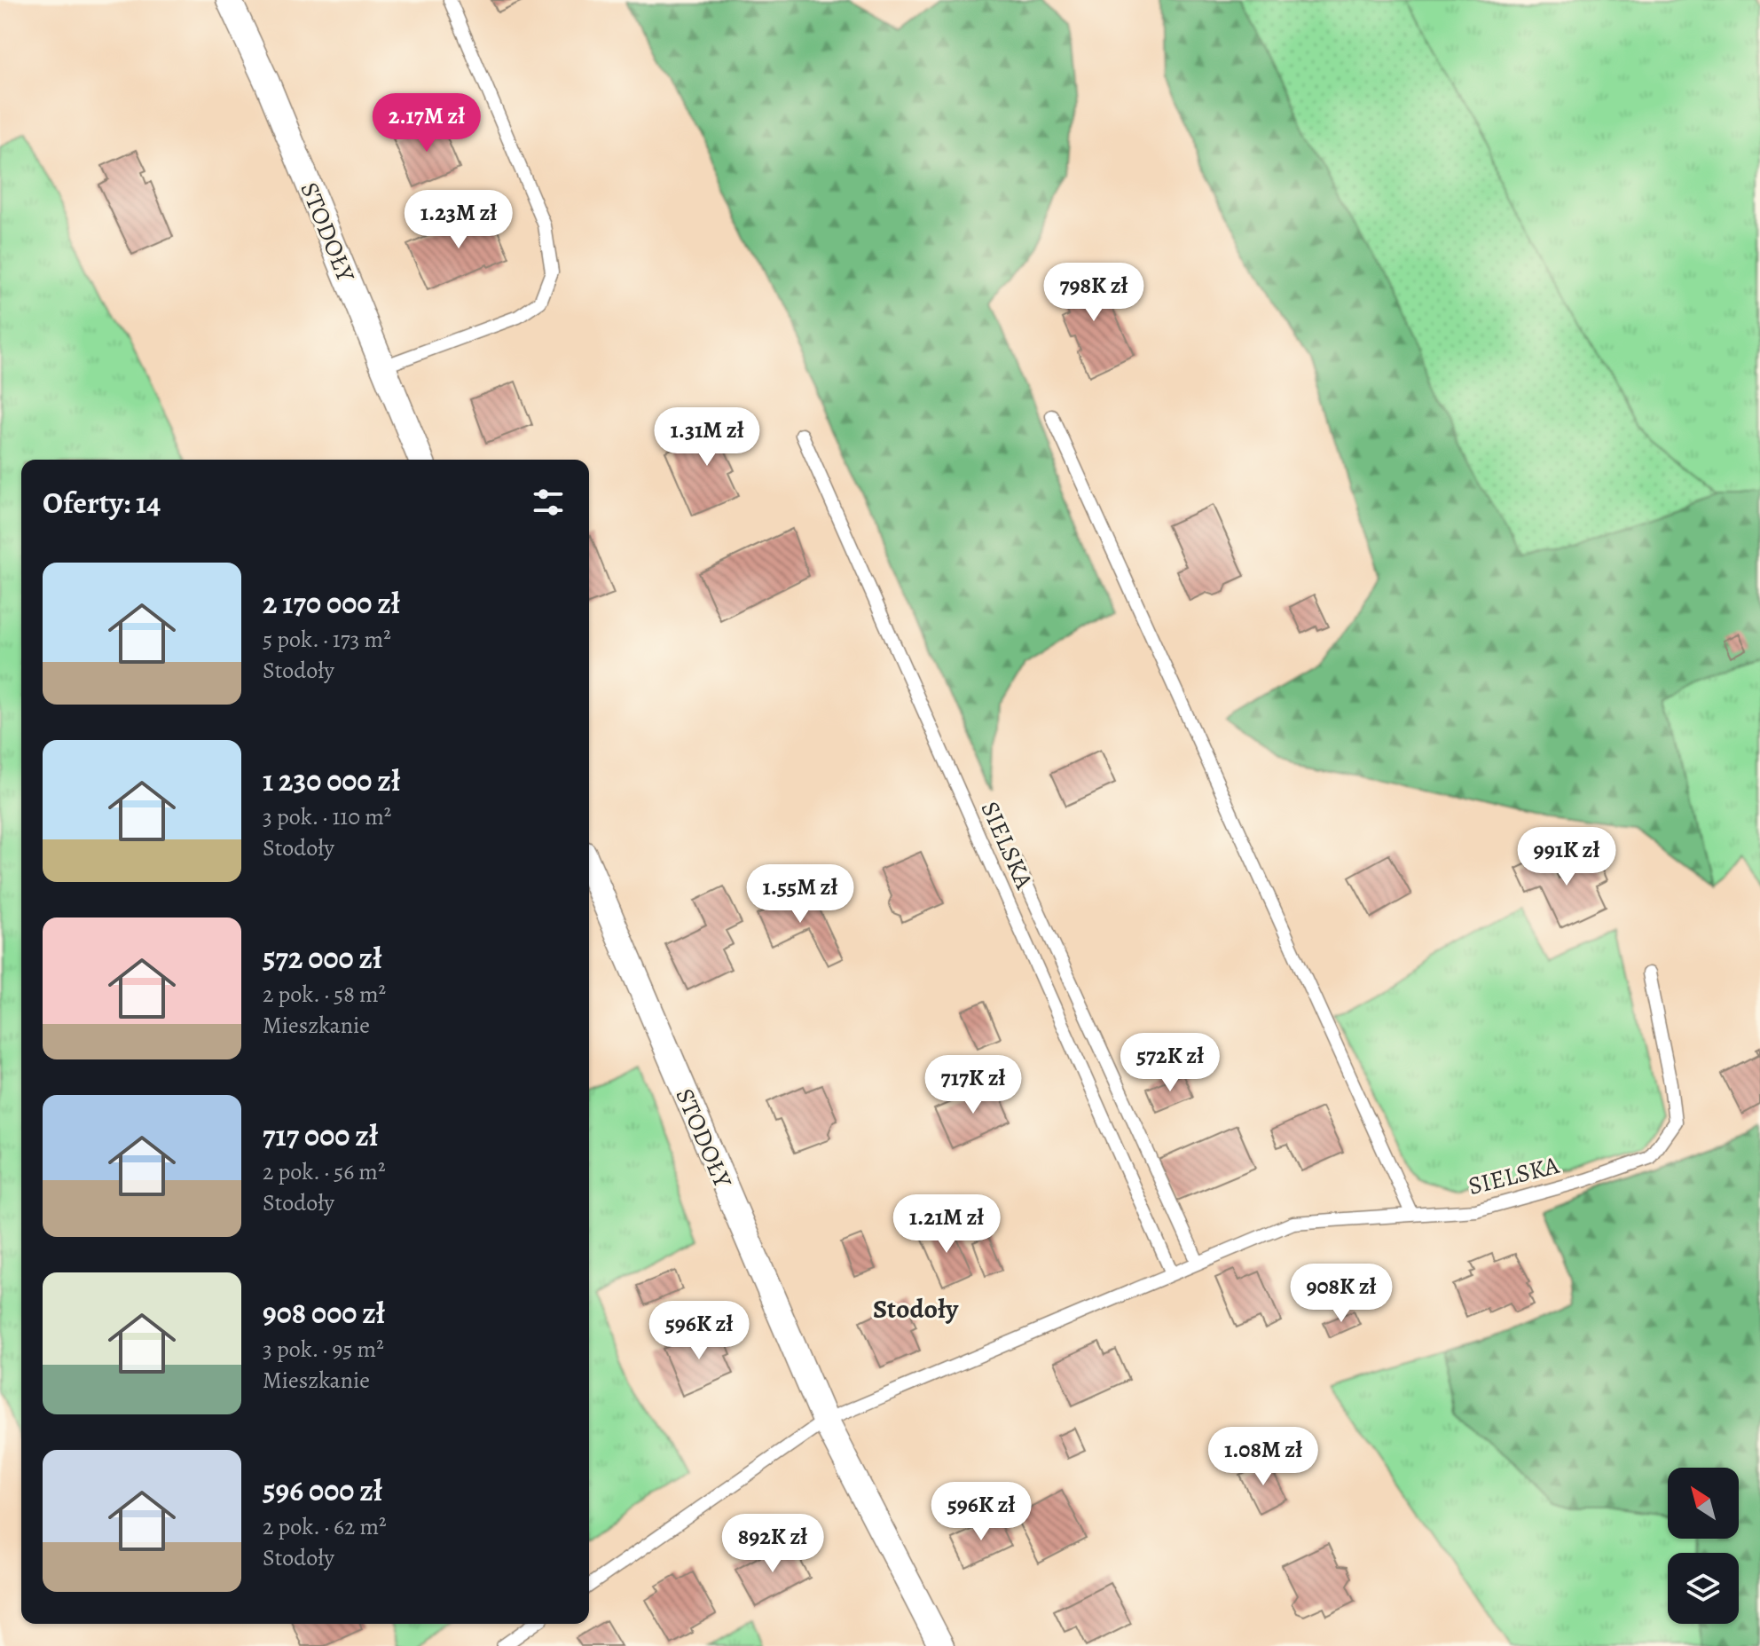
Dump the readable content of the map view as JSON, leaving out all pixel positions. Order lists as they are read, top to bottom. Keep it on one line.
{"streets":{"street":["STODOŁY"],"lane":["SIELSKA"]},"crossings":[["STODOŁY","SIELSKA"]],"districts":["Stodoły"],"north":"top left","page":{"price":["2.17M zł","1.23M zł","798K zł","1.31M zł","991K zł","1.55M zł","572K zł","717K zł","1.21M zł","908K zł","596K zł","1.08M zł","596K zł","892K zł"],"heading":"Oferty: 14","list":[{"name":"2 170 000 zł","note":"5 pok. · 173 m² · Stodoły"},{"name":"1 230 000 zł","note":"3 pok. · 110 m² · Stodoły"},{"name":"572 000 zł","note":"2 pok. · 58 m² · Mieszkanie"},{"name":"717 000 zł","note":"2 pok. · 56 m² · Stodoły"},{"name":"908 000 zł","note":"3 pok. · 95 m² · Mieszkanie"},{"name":"596 000 zł","note":"2 pok. · 62 m² · Stodoły"}]}}
